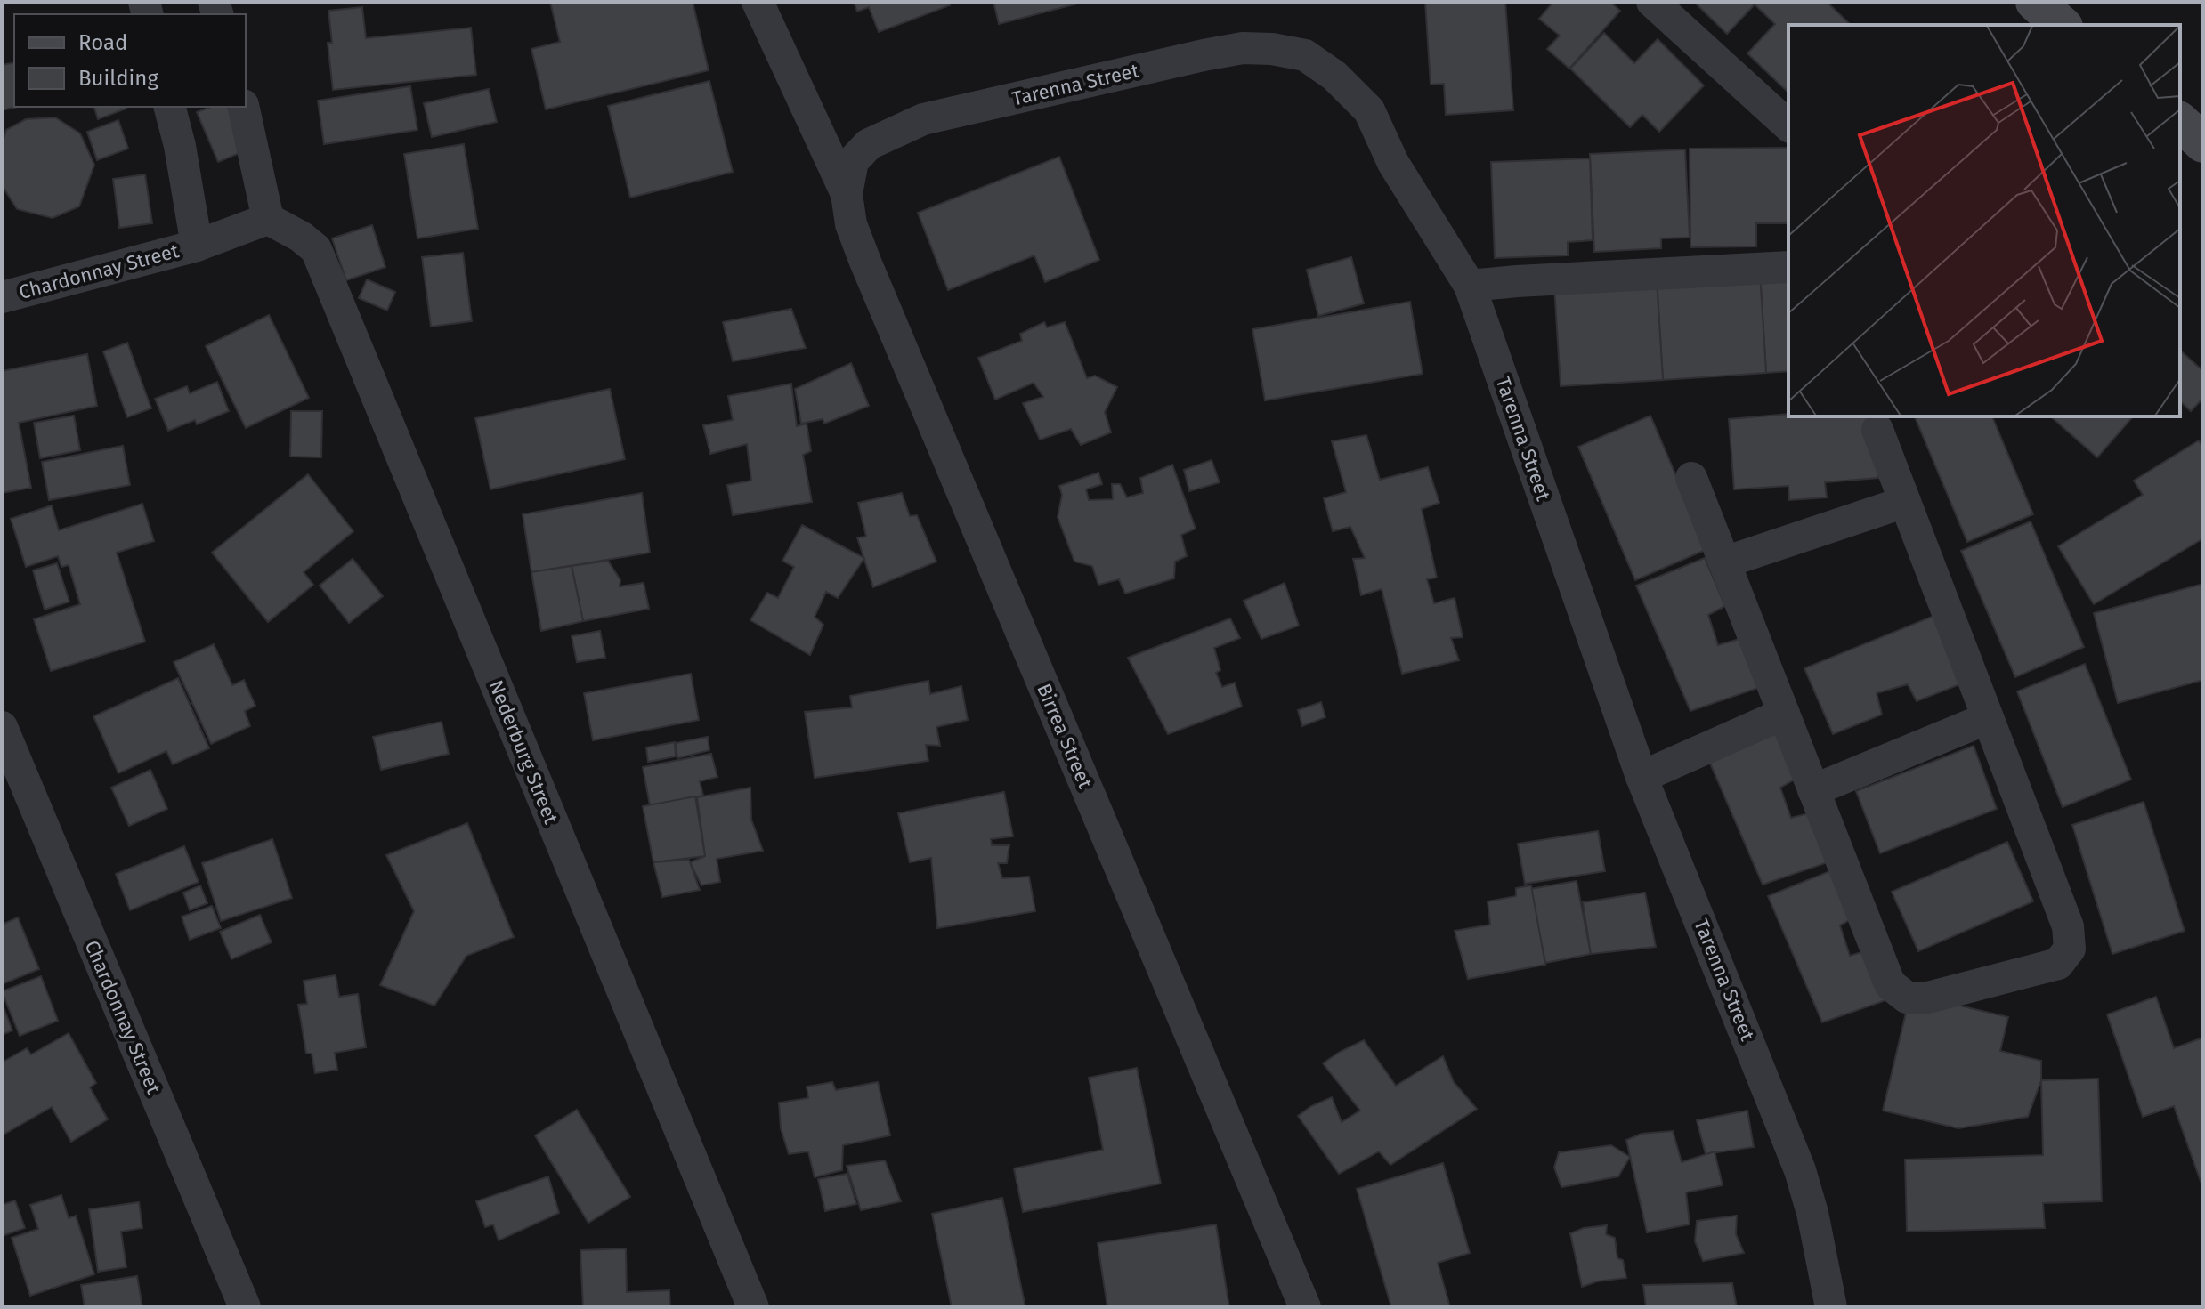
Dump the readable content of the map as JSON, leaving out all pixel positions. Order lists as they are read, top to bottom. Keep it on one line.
{"streets":{"street":["Tarenna Street","Chardonnay Street","Birrea Street","Nederburg Street"]},"crossings":[["Tarenna Street","Birrea Street"]],"legend":["Road","Building"]}
